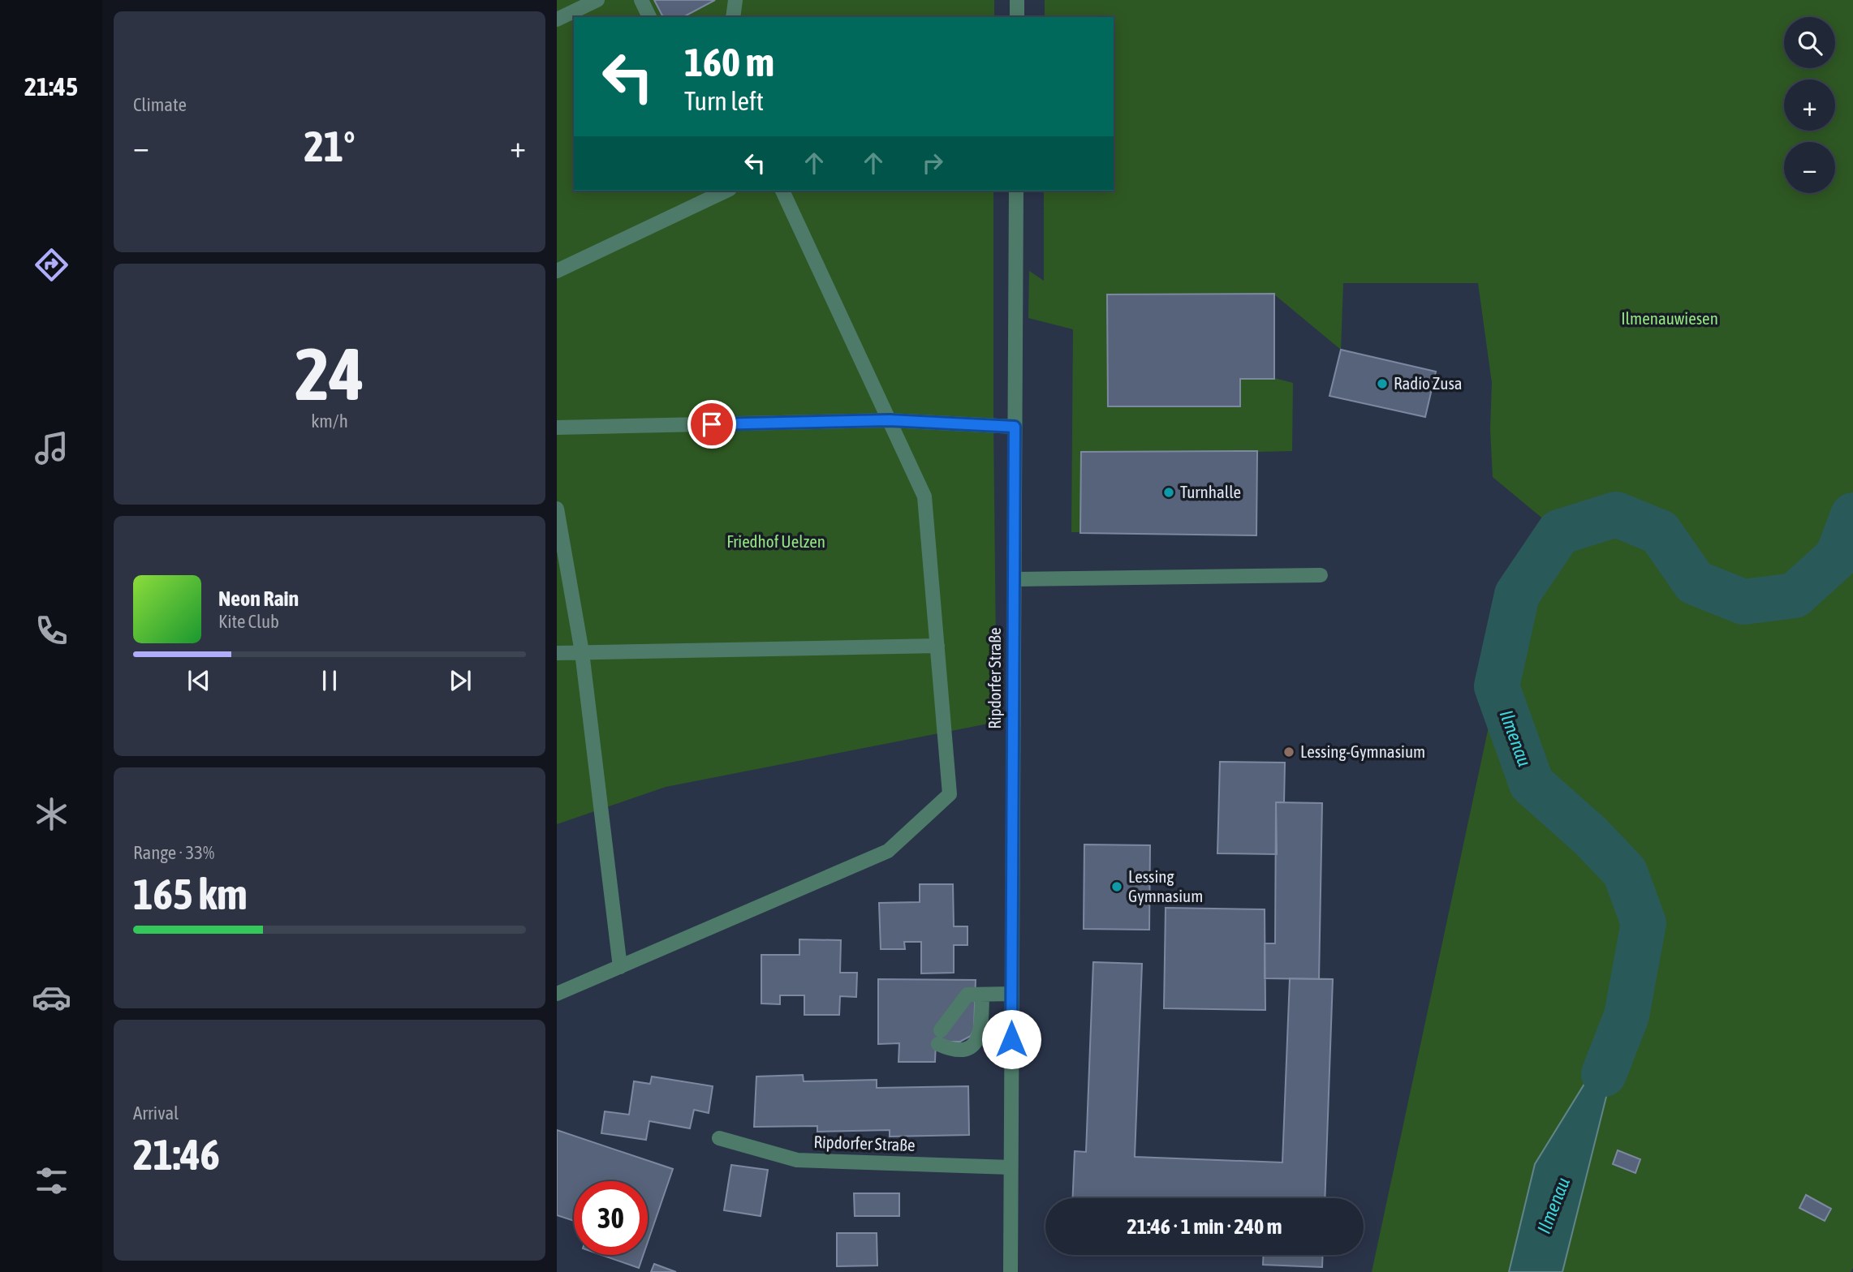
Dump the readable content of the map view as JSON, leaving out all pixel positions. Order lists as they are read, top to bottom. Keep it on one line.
{"streets":{"street":["Ripdorfer Straße"]},"water":["Ilmenau"],"parks":["Ilmenauwiesen","Friedhof Uelzen"],"places":["Radio Zusa","Turnhalle","Lessing-Gymnasium","Lessing Gymnasium"],"page":{"tabs":"21:45","tile":["Climate",["24","km/h"],["Range · 33%","165 km"],["Arrival","21:46"]],"map_buttons":["+","−"],"turn":["160 m","Turn left"],"heat":["−","21°","+"],"song":["Neon Rain","Kite Club"],"limit":"30","trip":"21:46 · 1 min · 240 m"}}
